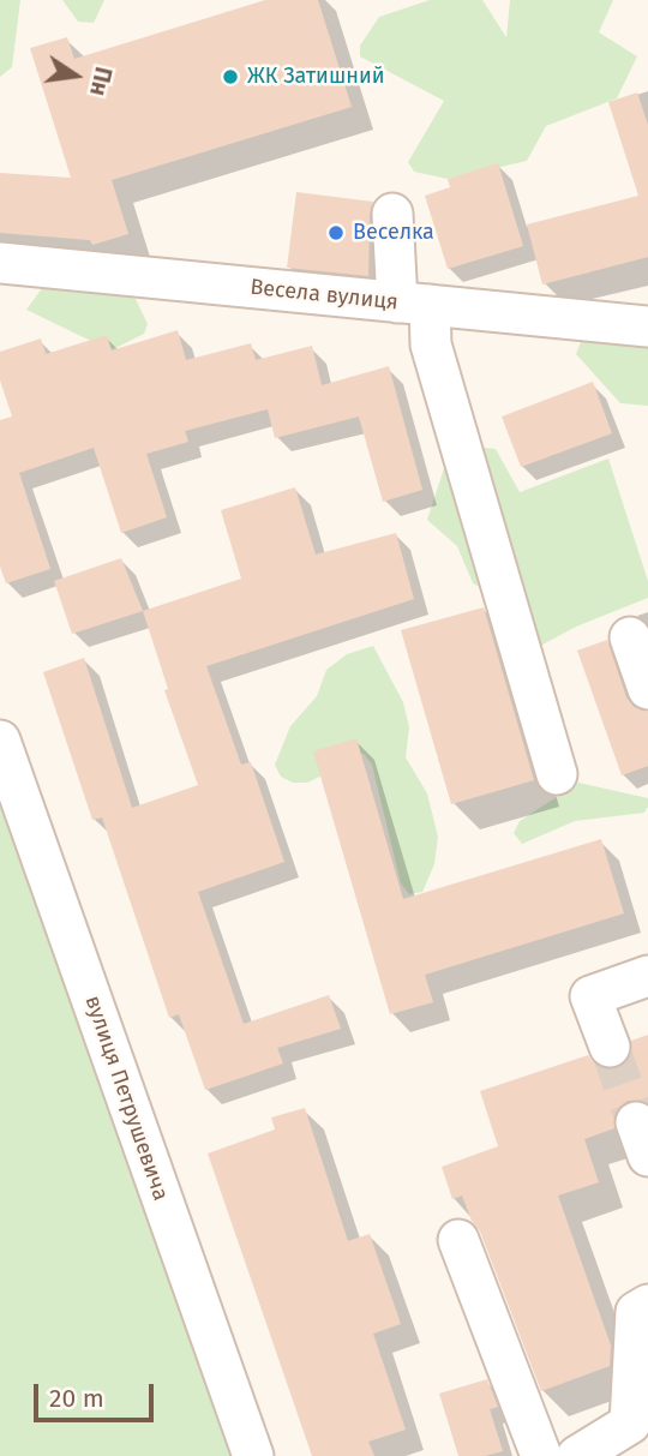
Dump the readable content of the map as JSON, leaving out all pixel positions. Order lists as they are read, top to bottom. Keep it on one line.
{"streets":{"street":["Весела вулиця","вулиця Петрушевича"]},"places":["ЖК Затишний","Веселка"],"scale_bar":"20 m","north":"right"}
